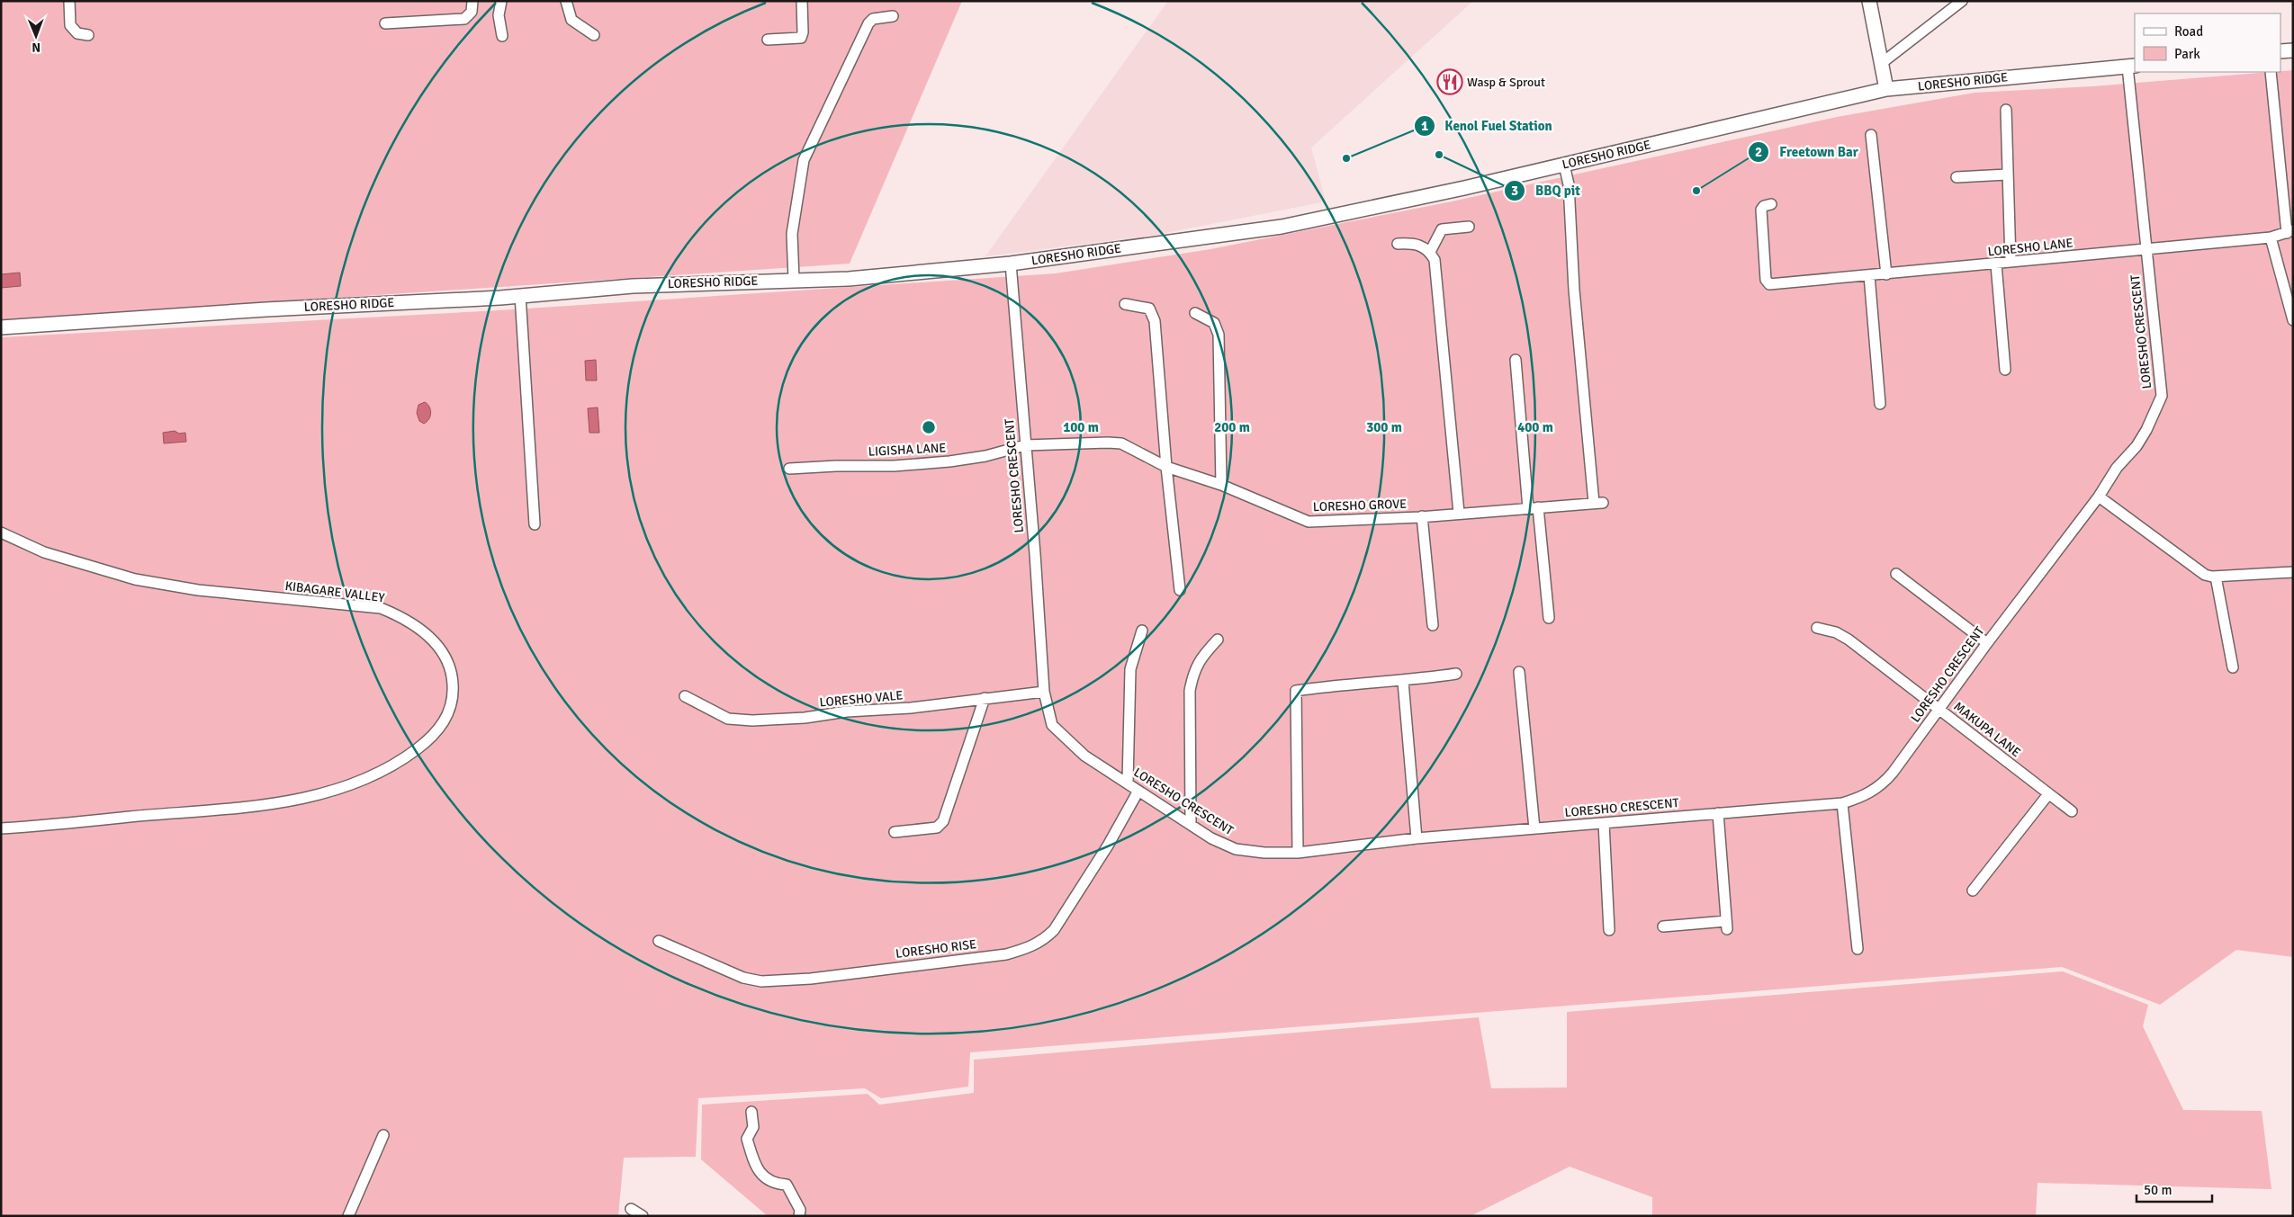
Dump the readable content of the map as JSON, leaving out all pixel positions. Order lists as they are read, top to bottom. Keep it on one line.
{"streets":{"main road":["LORESHO RIDGE"],"street":["LORESHO LANE","LORESHO CRESCENT","LIGISHA LANE","LORESHO GROVE","KIBAGARE VALLEY","LORESHO VALE","MAKUPA LANE","LORESHO RISE"]},"crossings":[["LORESHO RIDGE","LORESHO CRESCENT"],["LORESHO RIDGE","LORESHO GROVE"],["LORESHO LANE","LORESHO CRESCENT"],["LORESHO CRESCENT","LIGISHA LANE"],["LORESHO CRESCENT","LORESHO GROVE"],["LORESHO CRESCENT","LORESHO VALE"],["LORESHO CRESCENT","MAKUPA LANE"],["LORESHO CRESCENT","LORESHO RISE"],["LIGISHA LANE","LORESHO GROVE"]],"places":{"restaurant":["Wasp & Sprout"],"other":["BBQ pit","Kenol Fuel Station","Freetown Bar"]},"legend":["Road","Park"],"scale_bar":"50 m","north":"bottom","rings":["100 m","200 m","300 m","400 m"]}
